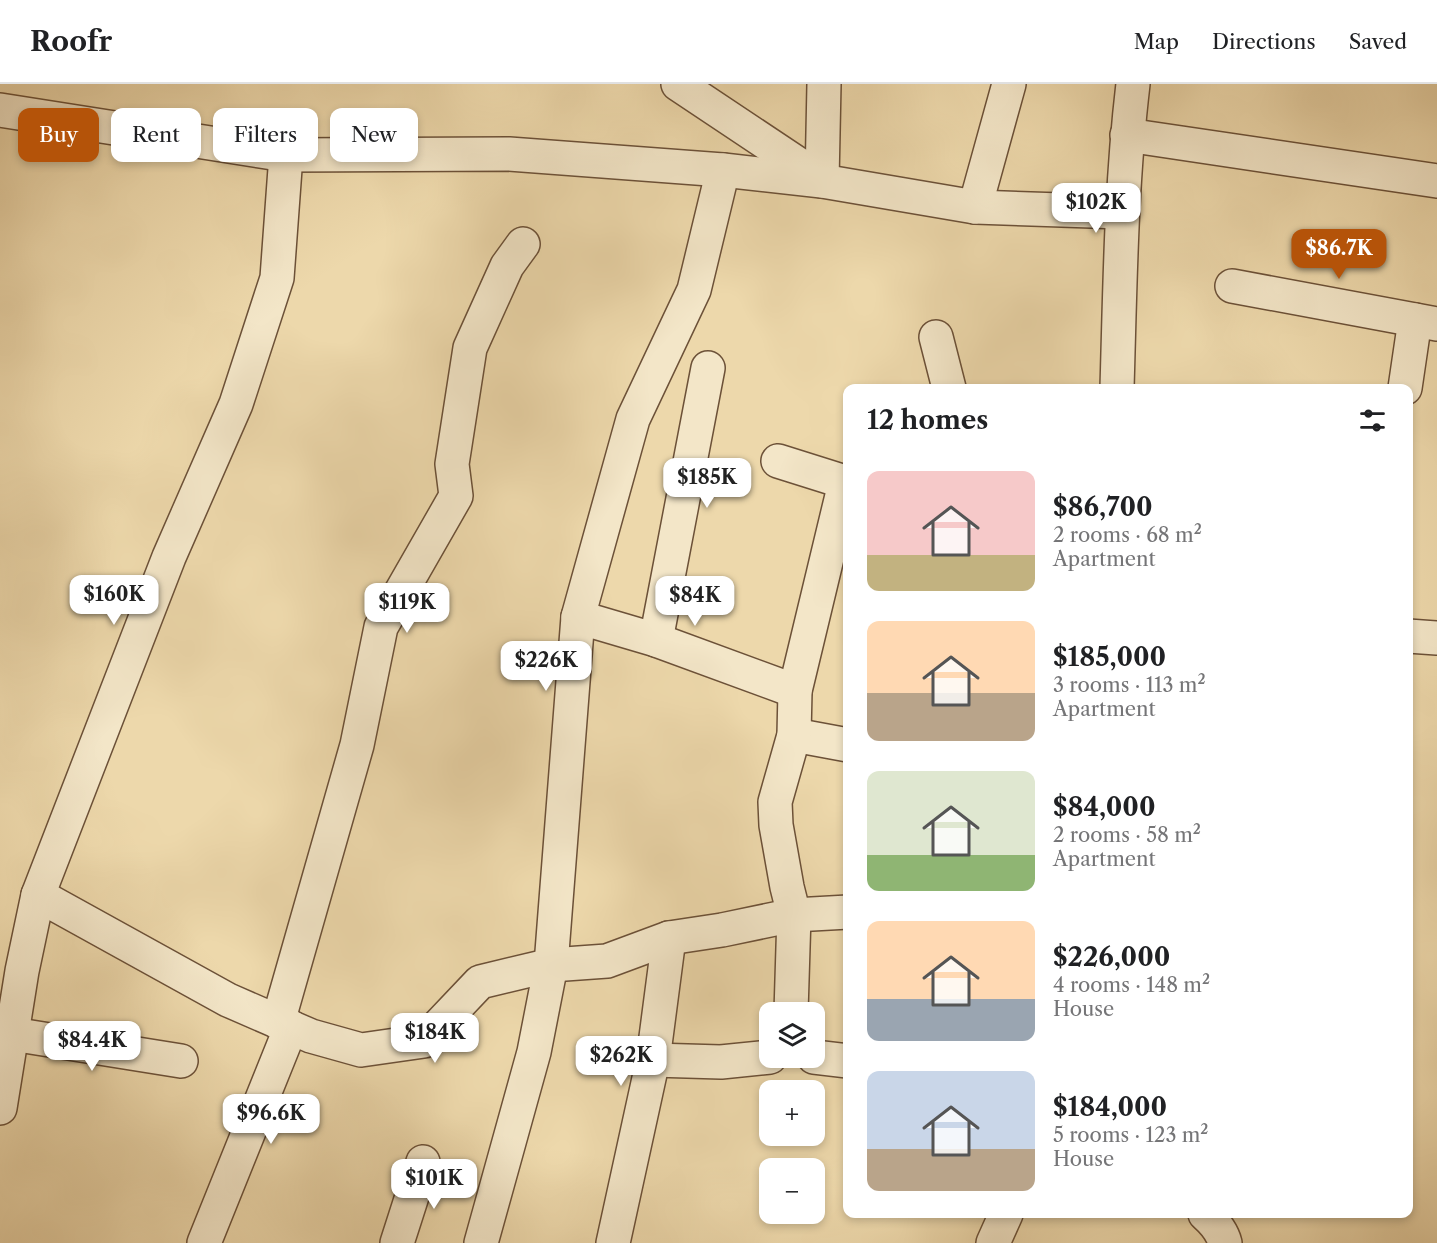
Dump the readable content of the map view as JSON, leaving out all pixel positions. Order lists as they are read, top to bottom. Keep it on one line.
{"page":{"header":"Roofr","nav":["Map","Directions","Saved"],"chip":["Buy","Rent","Filters","New"],"price":["$102K","$86.7K","$185K","$160K","$84K","$119K","$226K","$184K","$84.4K","$262K","$96.6K","$101K"],"heading":"12 homes","list":[{"name":"$86,700","note":"2 rooms · 68 m² · Apartment"},{"name":"$185,000","note":"3 rooms · 113 m² · Apartment"},{"name":"$84,000","note":"2 rooms · 58 m² · Apartment"},{"name":"$226,000","note":"4 rooms · 148 m² · House"},{"name":"$184,000","note":"5 rooms · 123 m² · House"}],"map_buttons":["+","−"]}}
